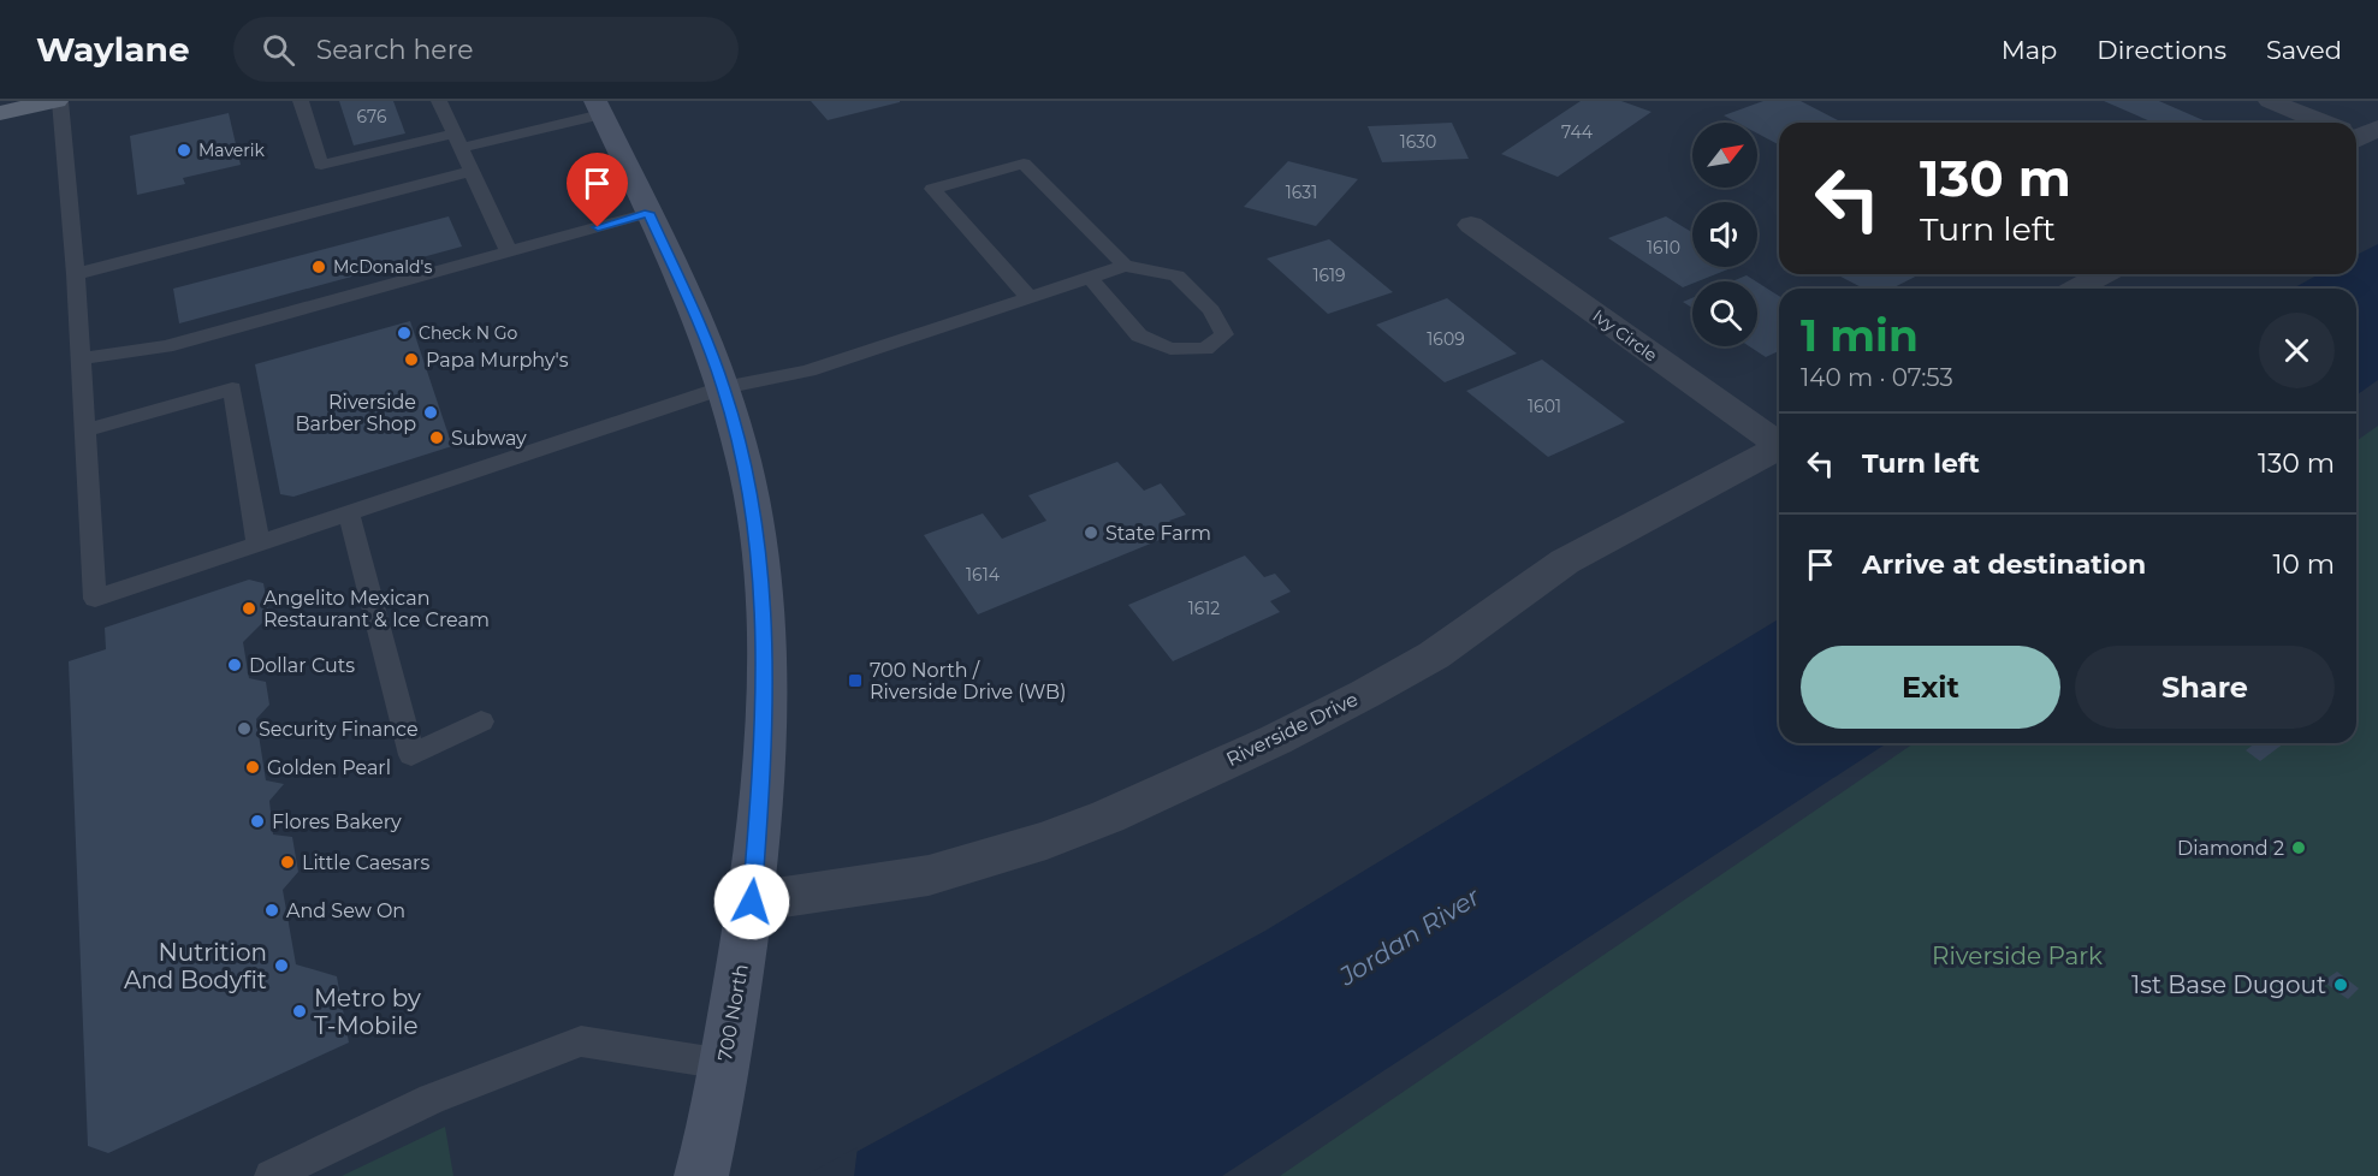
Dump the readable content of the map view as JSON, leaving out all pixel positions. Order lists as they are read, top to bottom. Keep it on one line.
{"streets":{"main road":["700 North"],"street":["Ivy Circle","Riverside Drive"]},"crossings":[["Riverside Drive","700 North"]],"water":["Jordan River"],"parks":["Riverside Park"],"places":{"other":["Maverik","McDonald's","Check N Go","Papa Murphy's","Riverside Barber Shop","Subway","State Farm","Angelito Mexican Restaurant & Ice Cream","Dollar Cuts","Security Finance","Golden Pearl","Flores Bakery","Diamond 2","Little Caesars","And Sew On","Nutrition And Bodyfit","1st Base Dugout","Metro by T-Mobile"],"transit":["700 North / Riverside Drive (WB)"]},"house_numbers":["676","744","1630","1631","1610","1619","1609","1601","1614","1612"],"north":"top right","page":{"header":"Waylane","search":"Search here","nav":["Map","Directions","Saved"],"turn":["130 m","Turn left"],"heading":["1 min","140 m · 07:53"],"list":[{"name":"Turn left","value":"130 m"},{"name":"Arrive at destination","value":"10 m"}],"buttons":["Exit","Share"]}}
